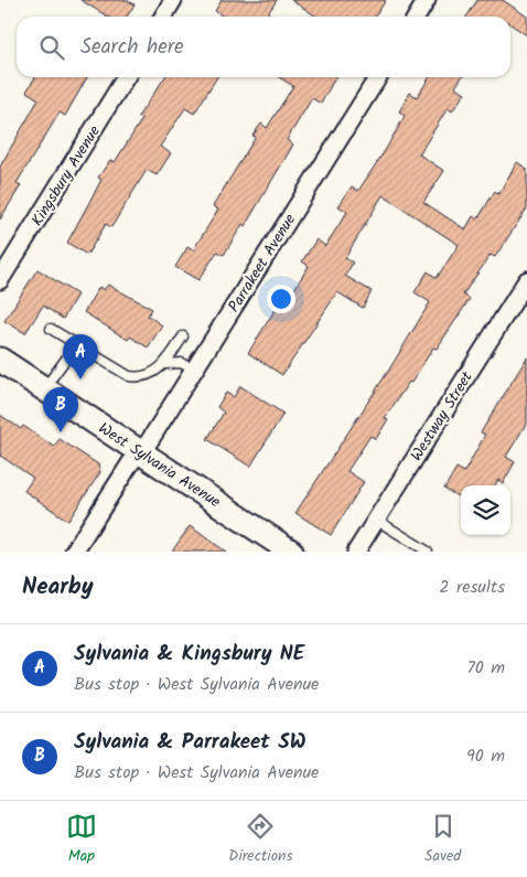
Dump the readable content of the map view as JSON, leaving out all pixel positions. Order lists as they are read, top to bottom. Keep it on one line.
{"streets":{"main road":["West Sylvania Avenue"],"street":["Kingsbury Avenue","Parrakeet Avenue","Westway Street"]},"crossings":[["Parrakeet Avenue","West Sylvania Avenue"]],"page":{"search":"Search here","pins":["A","B"],"heading":["Nearby","2 results"],"list":[{"mark":"A","name":"Sylvania & Kingsbury NE","note":"Bus stop · West Sylvania Avenue","value":"70 m"},{"mark":"B","name":"Sylvania & Parrakeet SW","note":"Bus stop · West Sylvania Avenue","value":"90 m"}],"nav":["Map","Directions","Saved"]}}
